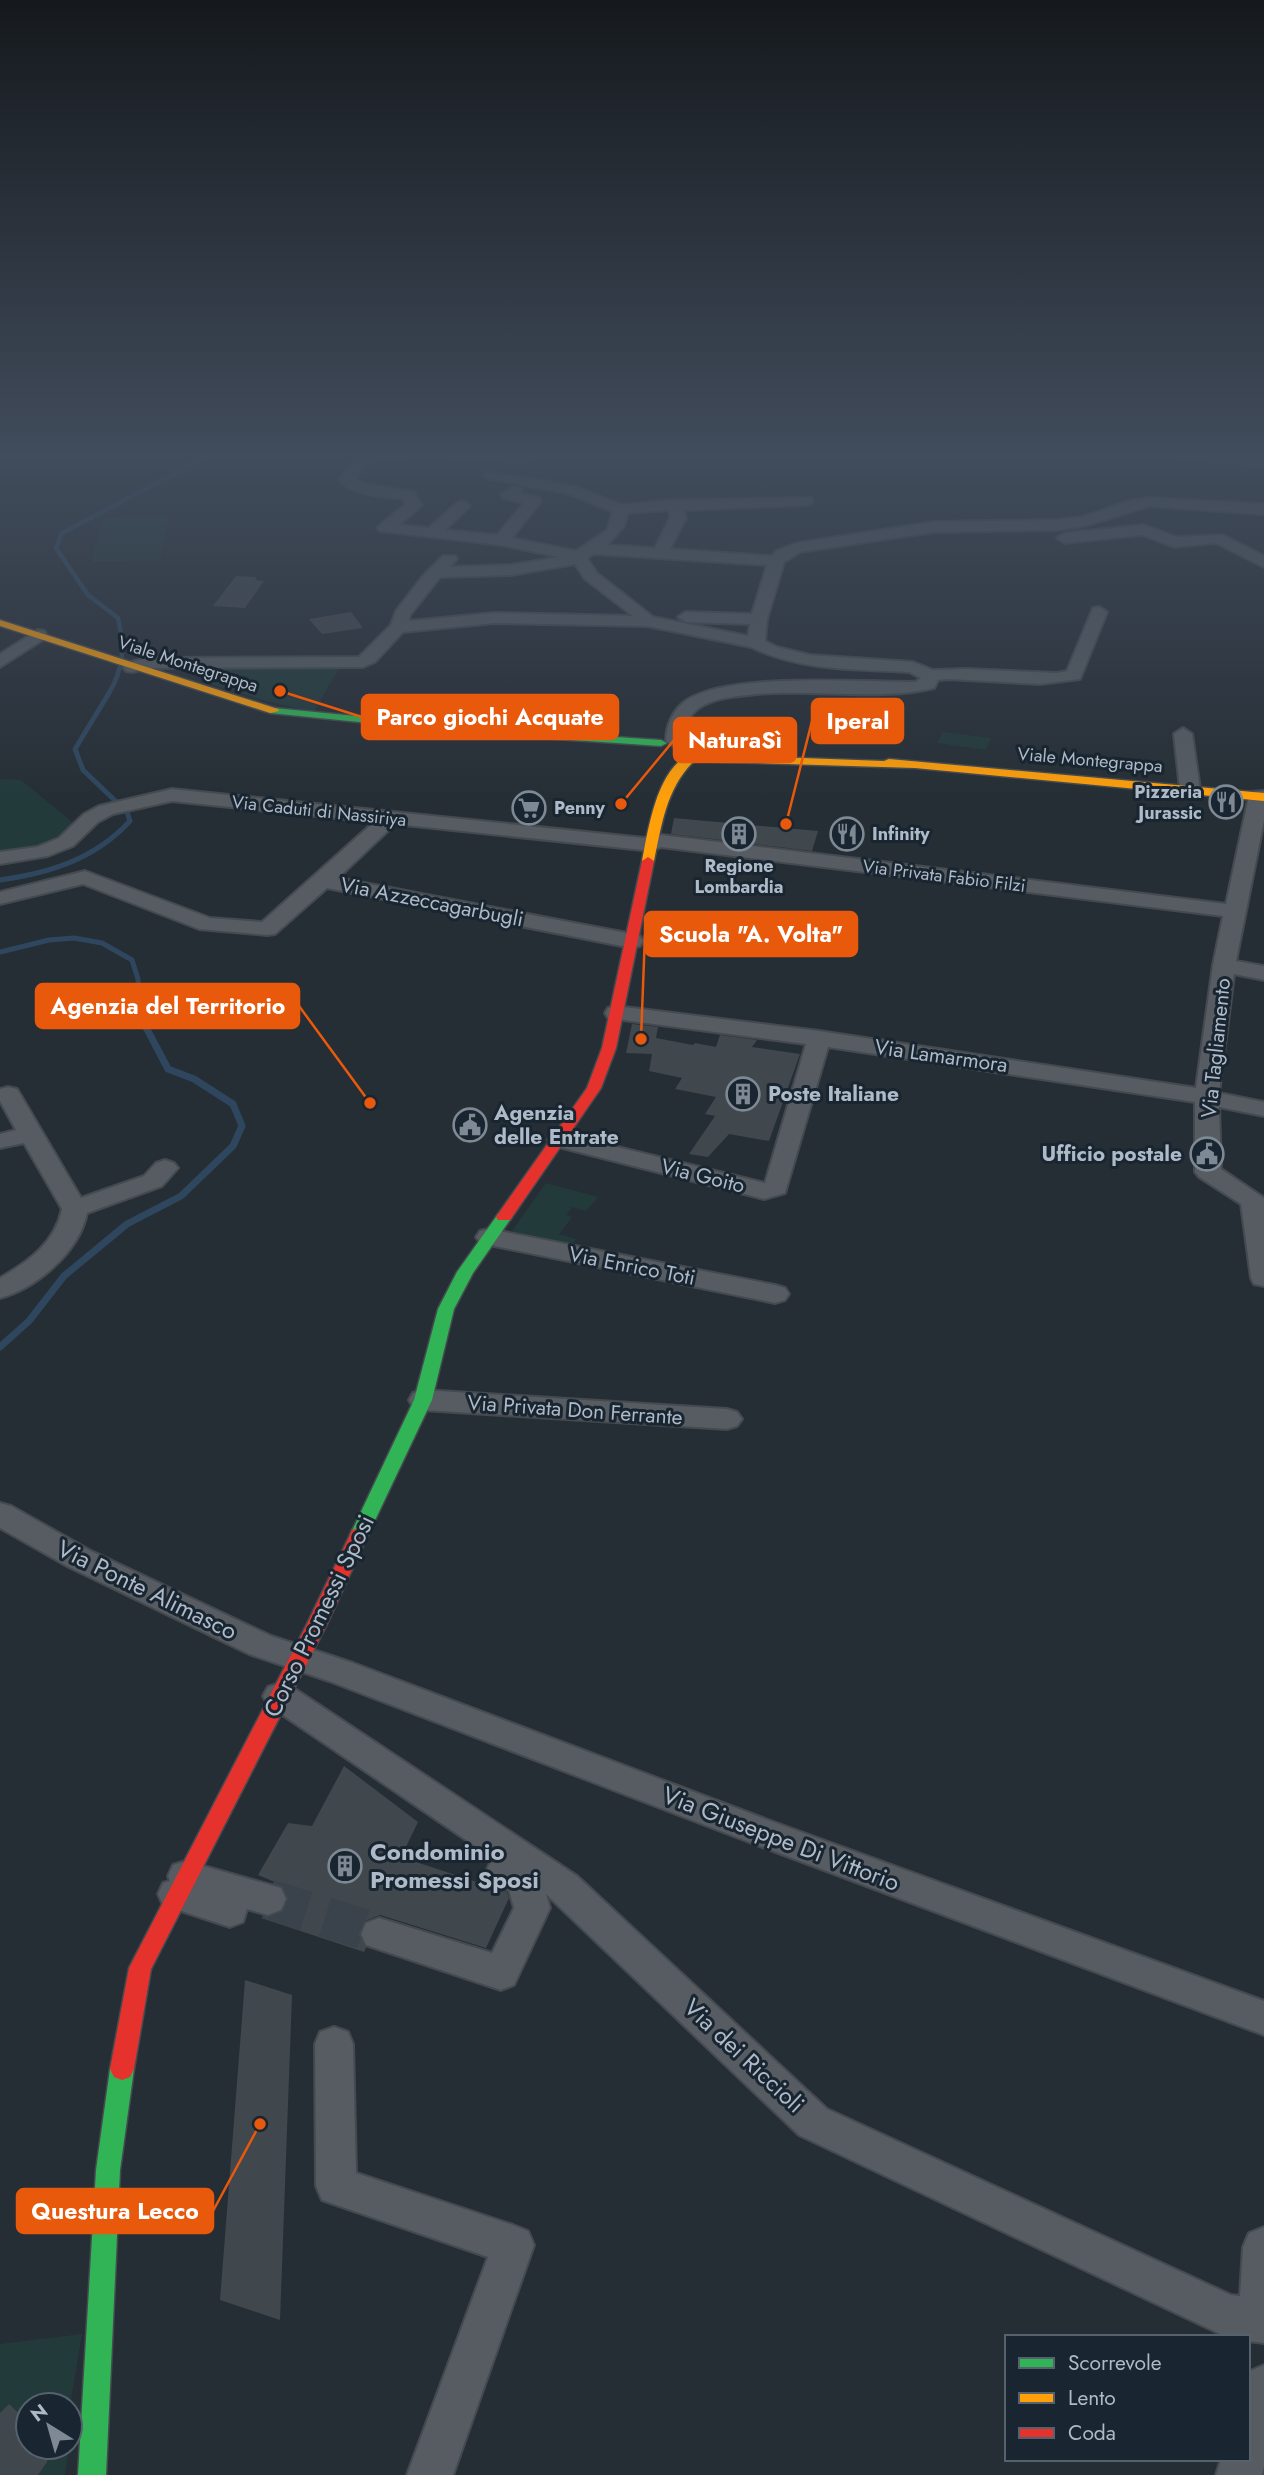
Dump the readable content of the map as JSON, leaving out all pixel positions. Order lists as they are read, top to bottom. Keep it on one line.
{"streets":{"street":["Viale Montegrappa","Via Caduti di Nassiriya","Via Privata Fabio Filzi","Via Azzeccagarbugli","Via Tagliamento","Via Lamarmora","Via Goito","Via Enrico Toti","Via Privata Don Ferrante","Via Ponte Alimasco","Corso Promessi Sposi","Via Giuseppe Di Vittorio","Via dei Riccioli"]},"crossings":[["Viale Montegrappa","Via Tagliamento"],["Viale Montegrappa","Corso Promessi Sposi"],["Via Caduti di Nassiriya","Via Privata Fabio Filzi"],["Via Caduti di Nassiriya","Via Azzeccagarbugli"],["Via Caduti di Nassiriya","Corso Promessi Sposi"],["Via Privata Fabio Filzi","Via Tagliamento"],["Via Privata Fabio Filzi","Corso Promessi Sposi"],["Via Azzeccagarbugli","Corso Promessi Sposi"],["Via Tagliamento","Via Lamarmora"],["Via Lamarmora","Via Goito"],["Via Lamarmora","Corso Promessi Sposi"],["Via Goito","Corso Promessi Sposi"],["Via Enrico Toti","Corso Promessi Sposi"],["Via Privata Don Ferrante","Corso Promessi Sposi"],["Via Ponte Alimasco","Corso Promessi Sposi"],["Via Ponte Alimasco","Via Giuseppe Di Vittorio"],["Corso Promessi Sposi","Via Giuseppe Di Vittorio"],["Corso Promessi Sposi","Via dei Riccioli"]],"places":{"other":["Parco giochi Acquate","NaturaSì","Iperal","Scuola \"A. Volta\"","Agenzia del Territorio","Questura Lecco"],"restaurant":["Pizzeria Jurassic","Infinity"],"supermarket":["Penny"],"building":["Regione Lombardia","Poste Italiane","Condominio Promessi Sposi"],"public building":["Agenzia delle Entrate","Ufficio postale"]},"legend":["Scorrevole","Lento","Coda"],"north":"top left"}
